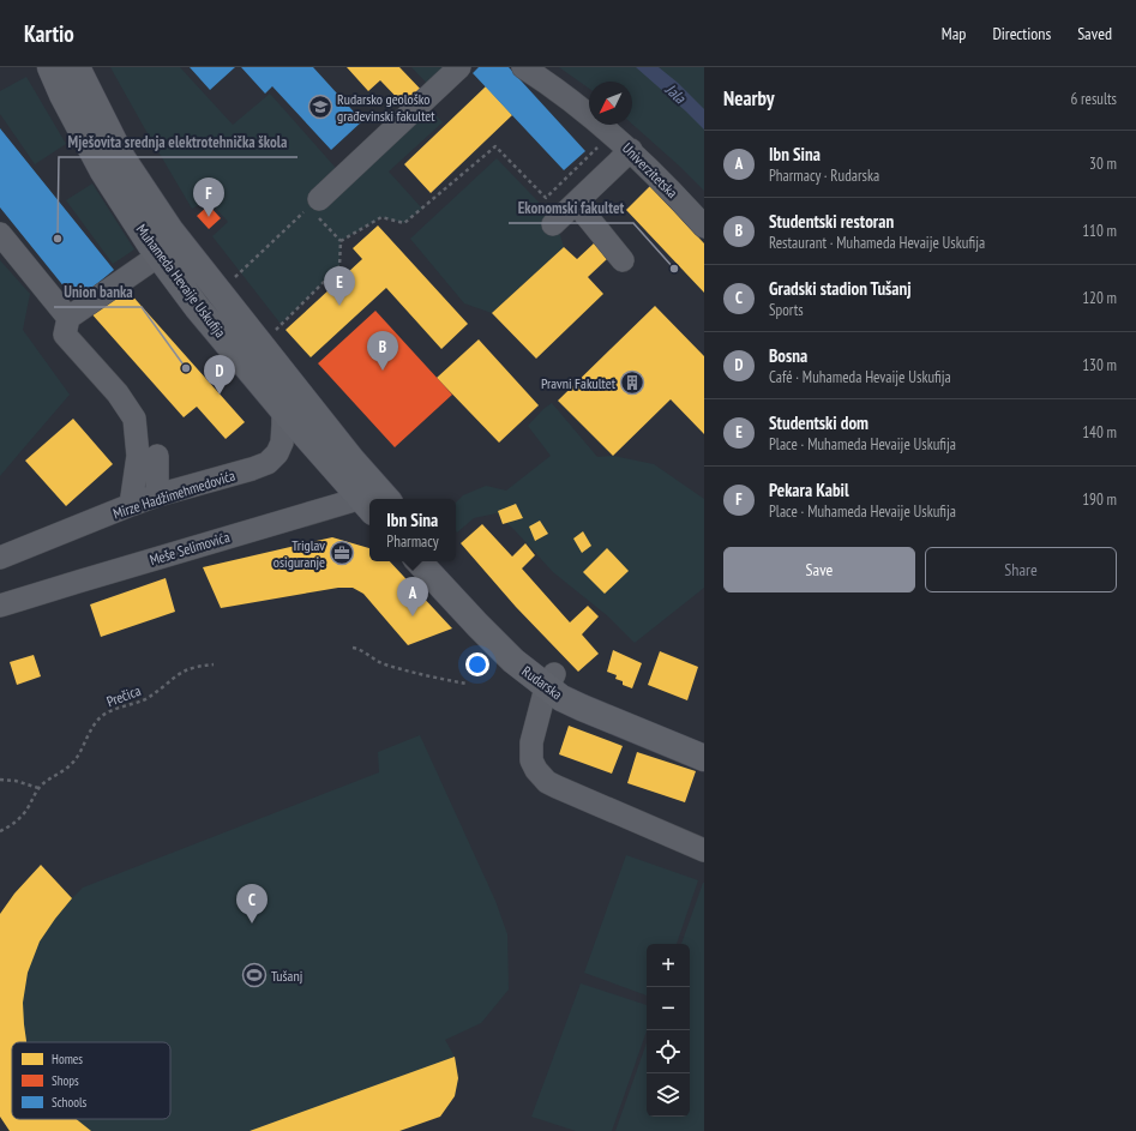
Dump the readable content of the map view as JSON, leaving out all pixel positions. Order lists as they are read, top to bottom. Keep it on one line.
{"streets":{"main road":["Muhameda Hevaije Uskufija","Rudarska"],"street":["Univerzitetska","Mirze Hadžimehmedovića","Meše Selimovića"],"path":["Prečica"]},"crossings":[["Muhameda Hevaije Uskufija","Mirze Hadžimehmedovića"]],"water":["Jala"],"places":{"school or university":["Rudarsko geološko građevinski fakultet"],"other":["Mješovita srednja elektrotehnička škola","Ekonomski fakultet","Union banka"],"building":["Pravni Fakultet"],"office":["Triglav osiguranje"],"sports":["Tušanj"]},"legend":["Homes","Shops","Schools"],"north":"bottom left","page":{"header":"Kartio","nav":["Map","Directions","Saved"],"heading":["Nearby","6 results"],"list":[{"mark":"A","name":"Ibn Sina","note":"Pharmacy · Rudarska","value":"30 m"},{"mark":"B","name":"Studentski restoran","note":"Restaurant · Muhameda Hevaije Uskufija","value":"110 m"},{"mark":"C","name":"Gradski stadion Tušanj","note":"Sports","value":"120 m"},{"mark":"D","name":"Bosna","note":"Café · Muhameda Hevaije Uskufija","value":"130 m"},{"mark":"E","name":"Studentski dom","note":"Place · Muhameda Hevaije Uskufija","value":"140 m"},{"mark":"F","name":"Pekara Kabil","note":"Place · Muhameda Hevaije Uskufija","value":"190 m"}],"pins":["F","E","B","D","A","C"],"popup":["Ibn Sina","Pharmacy"],"buttons":["Save","Share"],"map_buttons":["+","−"]}}
